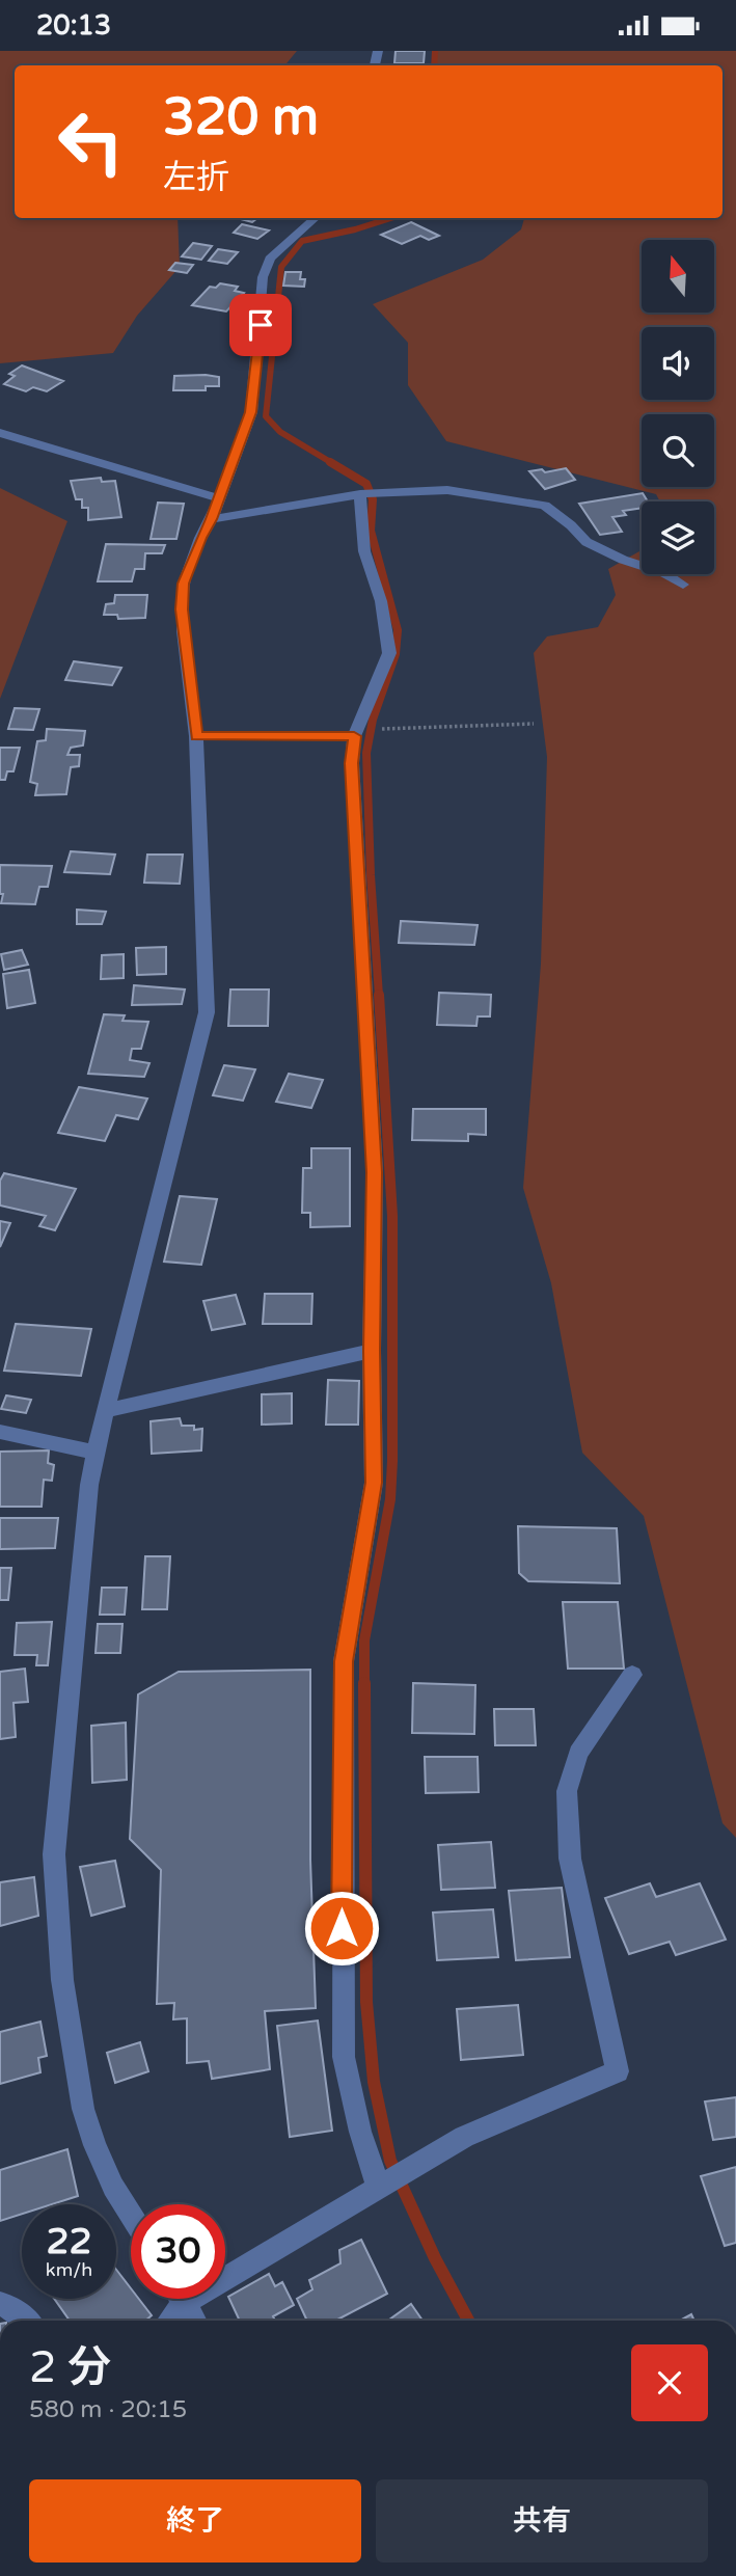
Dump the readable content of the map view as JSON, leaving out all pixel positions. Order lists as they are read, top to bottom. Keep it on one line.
{"north":"top","page":{"status":"20:13","turn":["320 m","左折"],"speed":"22 km/h","limit":"30","heading":["2 分","580 m · 20:15"],"buttons":["終了","共有"]}}
